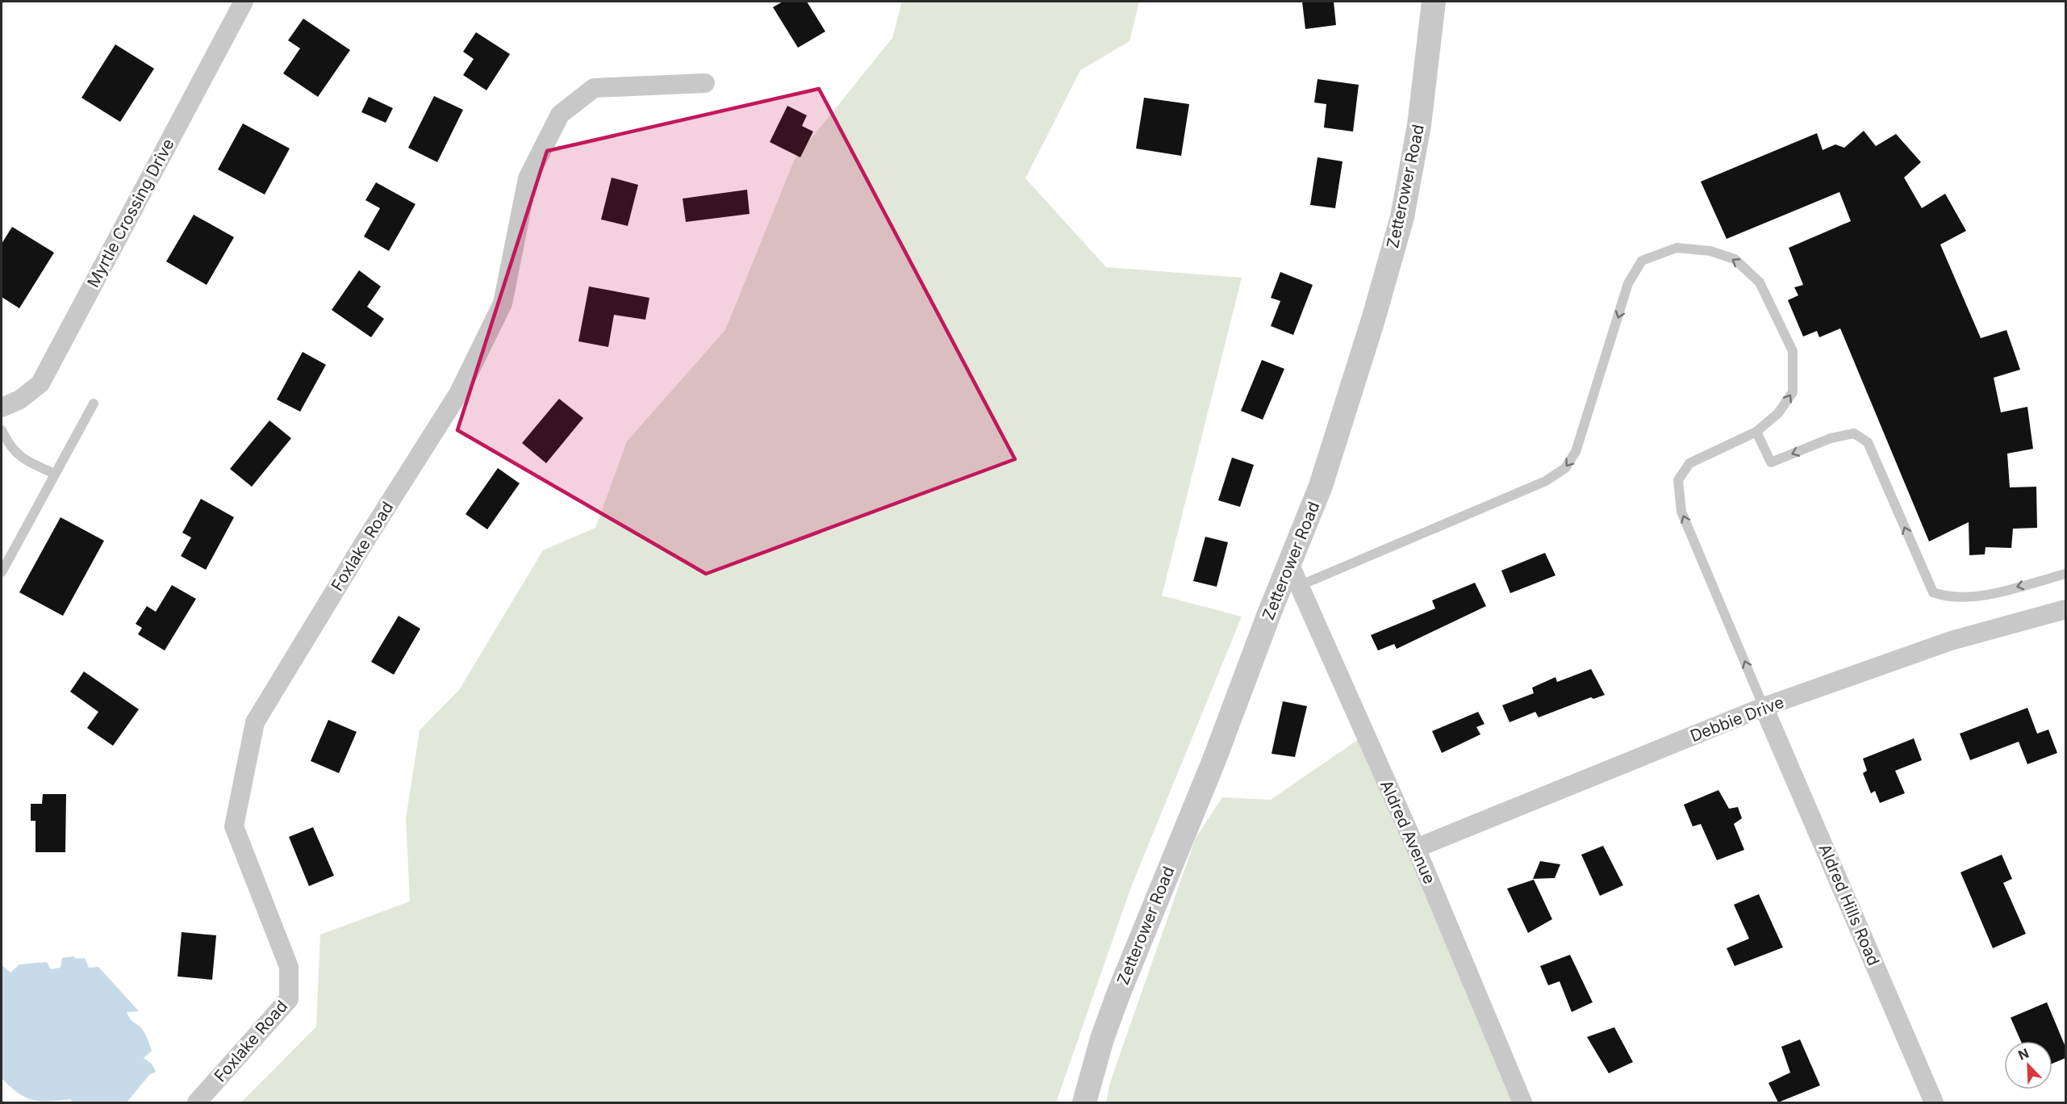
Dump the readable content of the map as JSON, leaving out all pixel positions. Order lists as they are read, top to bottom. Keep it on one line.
{"streets":{"street":["Zetterower Road","Myrtle Crossing Drive","Foxlake Road","Debbie Drive","Aldred Avenue","Aldred Hills Road"]},"crossings":[["Zetterower Road","Aldred Avenue"],["Debbie Drive","Aldred Avenue"],["Debbie Drive","Aldred Hills Road"]],"north":"top left"}
